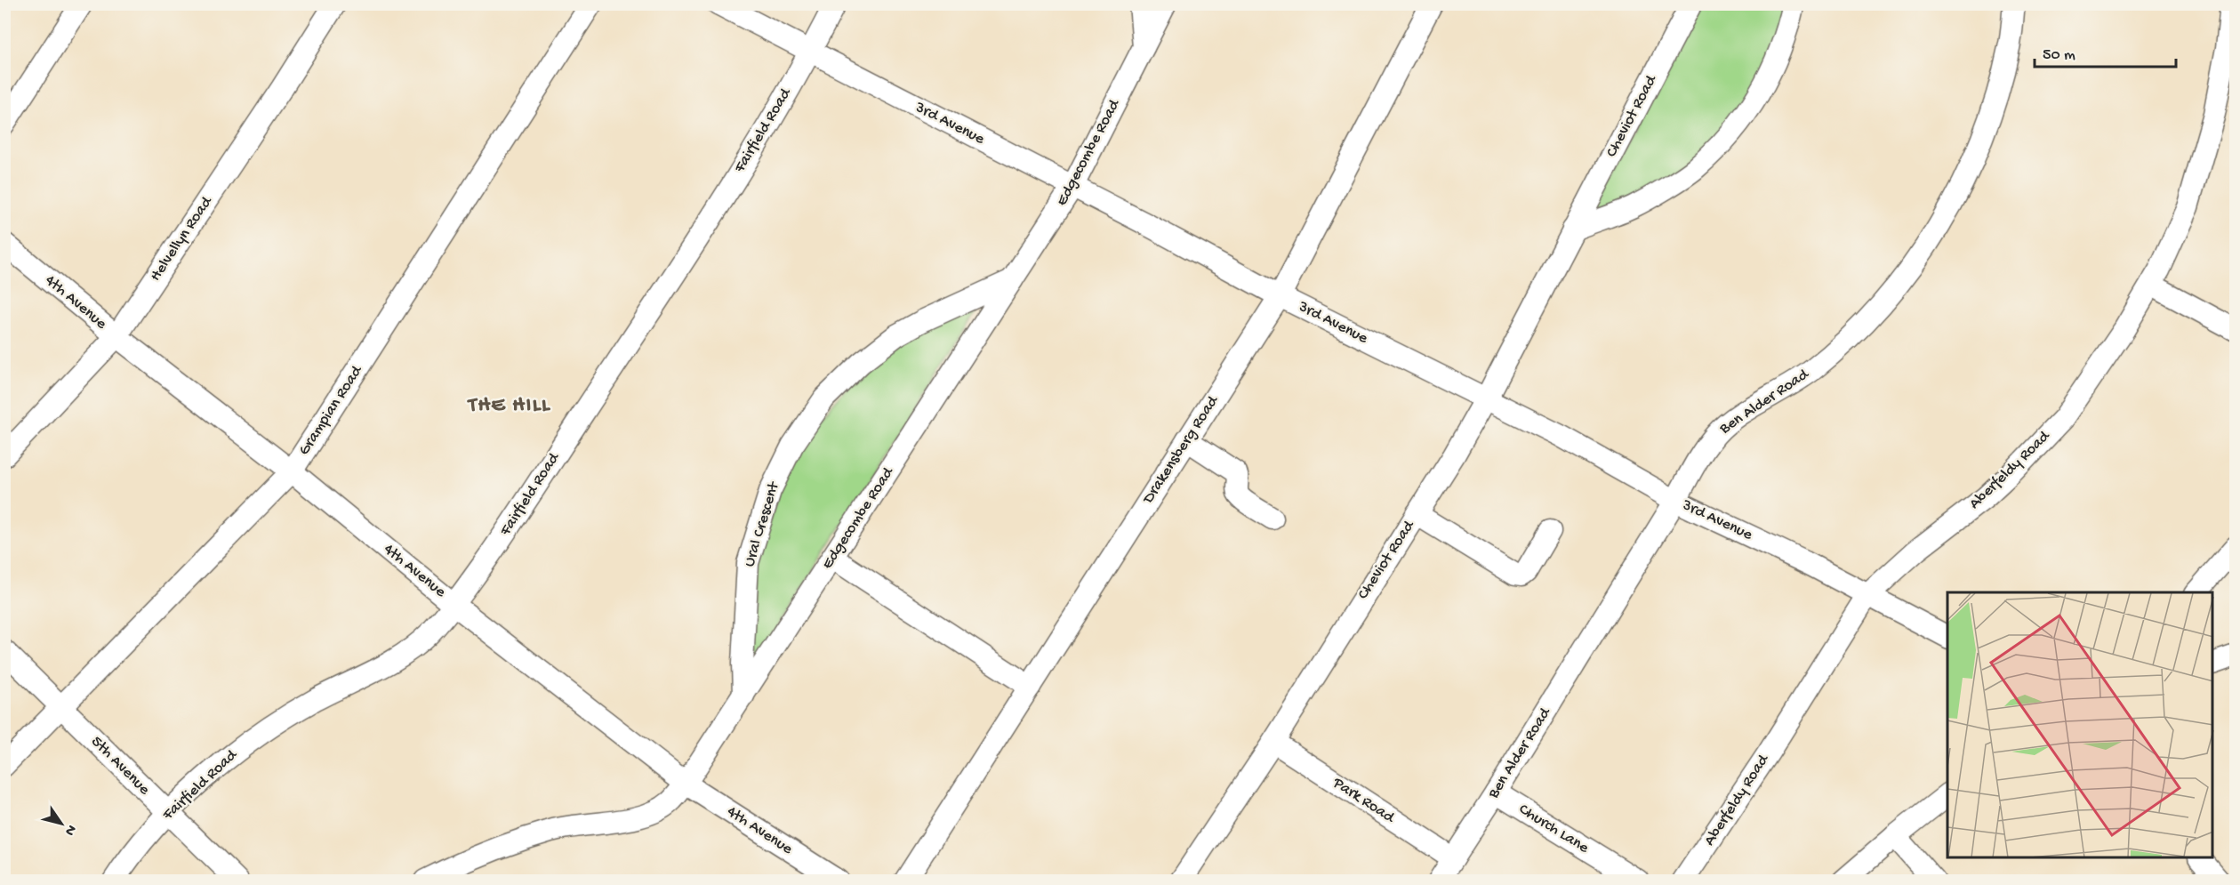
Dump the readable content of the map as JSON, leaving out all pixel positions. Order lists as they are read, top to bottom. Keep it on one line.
{"streets":{"street":["Cheviot Road","3rd Avenue","Fairfield Road","Edgecombe Road","Helvellyn Road","4th Avenue","Ben Alder Road","Grampian Road","Drakensberg Road","Aberfeldy Road","Ural Crescent","5th Avenue","Park Road","Church Lane"]},"crossings":[["Cheviot Road","3rd Avenue"],["Cheviot Road","Park Road"],["3rd Avenue","Fairfield Road"],["3rd Avenue","Edgecombe Road"],["3rd Avenue","Ben Alder Road"],["3rd Avenue","Drakensberg Road"],["3rd Avenue","Aberfeldy Road"],["Fairfield Road","4th Avenue"],["Fairfield Road","5th Avenue"],["Edgecombe Road","4th Avenue"],["Edgecombe Road","Ural Crescent"],["Helvellyn Road","4th Avenue"],["4th Avenue","Grampian Road"],["Ben Alder Road","Park Road"],["Ben Alder Road","Church Lane"],["Grampian Road","5th Avenue"]],"districts":["THE HILL"],"scale_bar":"50 m","north":"bottom right"}
